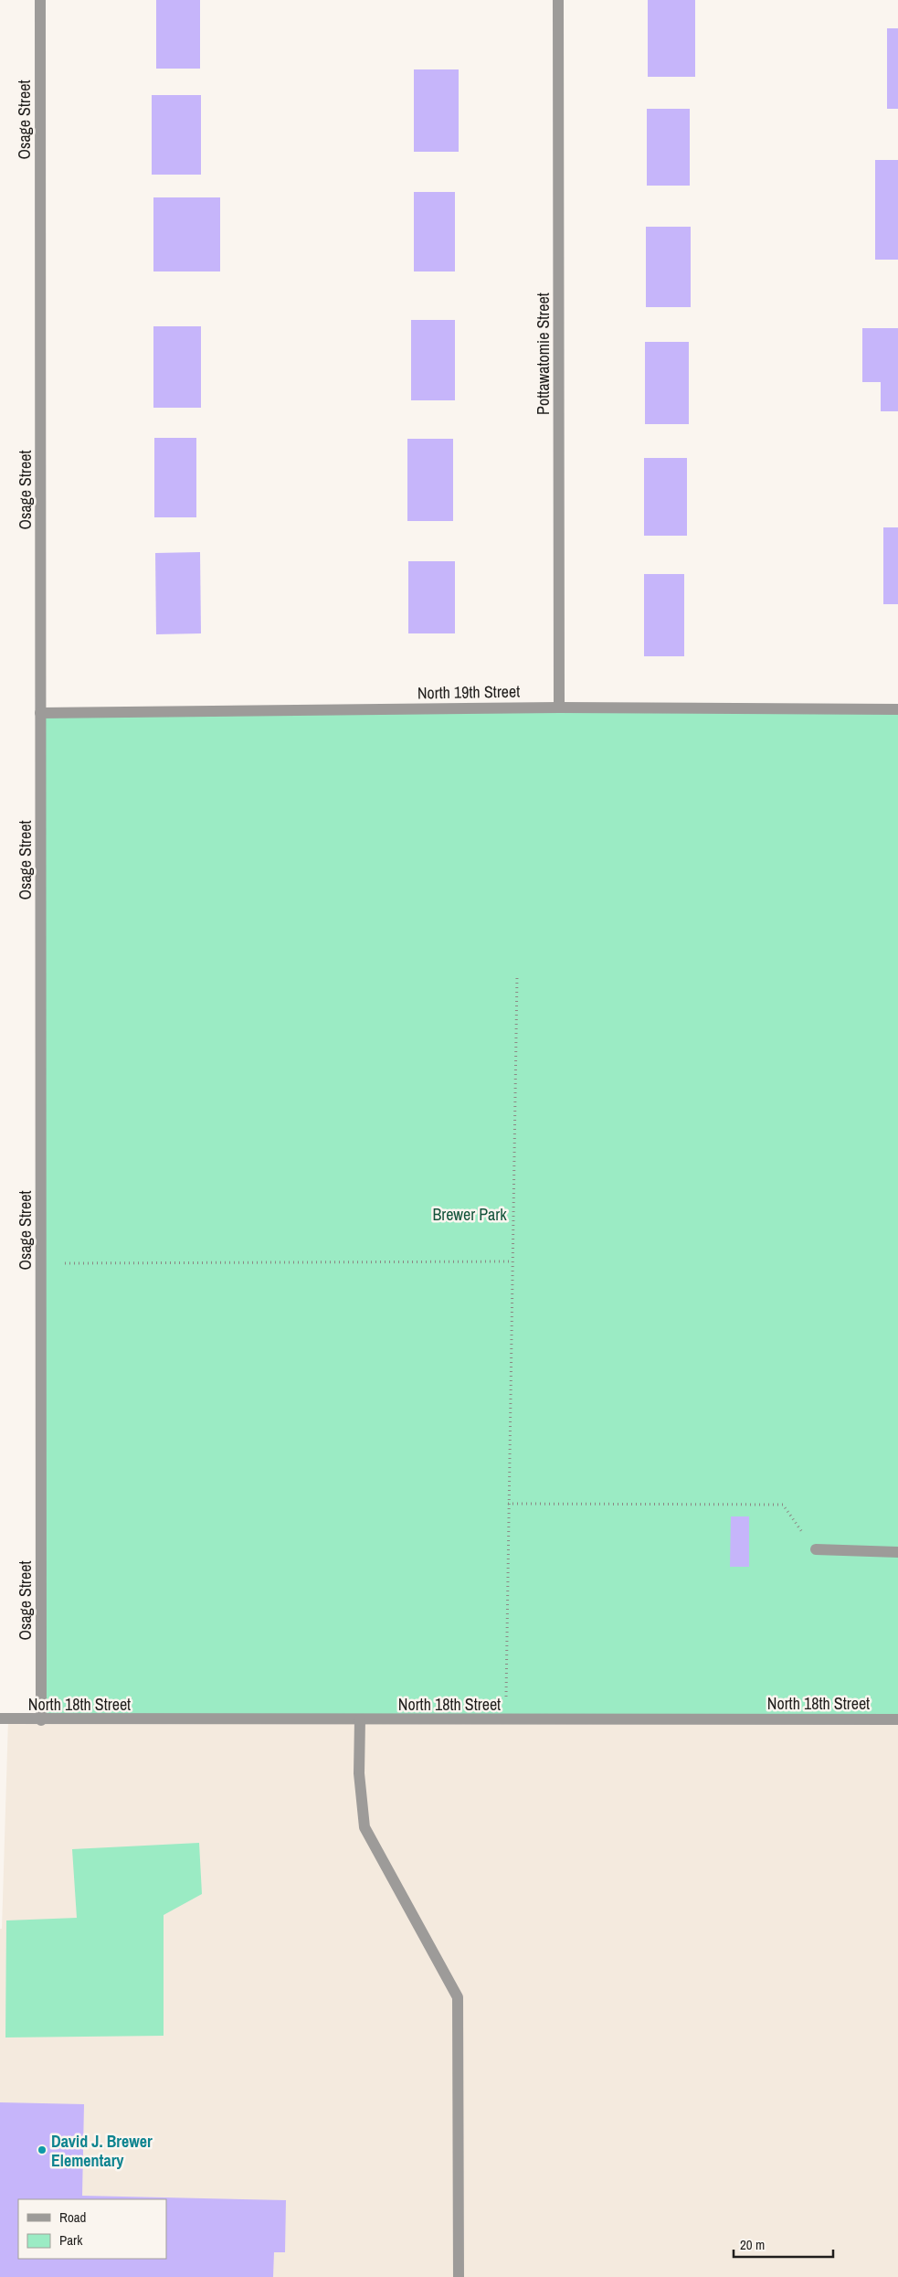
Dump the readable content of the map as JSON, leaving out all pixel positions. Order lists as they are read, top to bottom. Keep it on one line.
{"streets":{"street":["Osage Street","Pottawatomie Street","North 19th Street","North 18th Street"]},"crossings":[["Osage Street","North 19th Street"],["Osage Street","North 18th Street"],["Pottawatomie Street","North 19th Street"]],"parks":["Brewer Park"],"places":["David J. Brewer Elementary"],"legend":["Road","Park"],"scale_bar":"20 m"}
